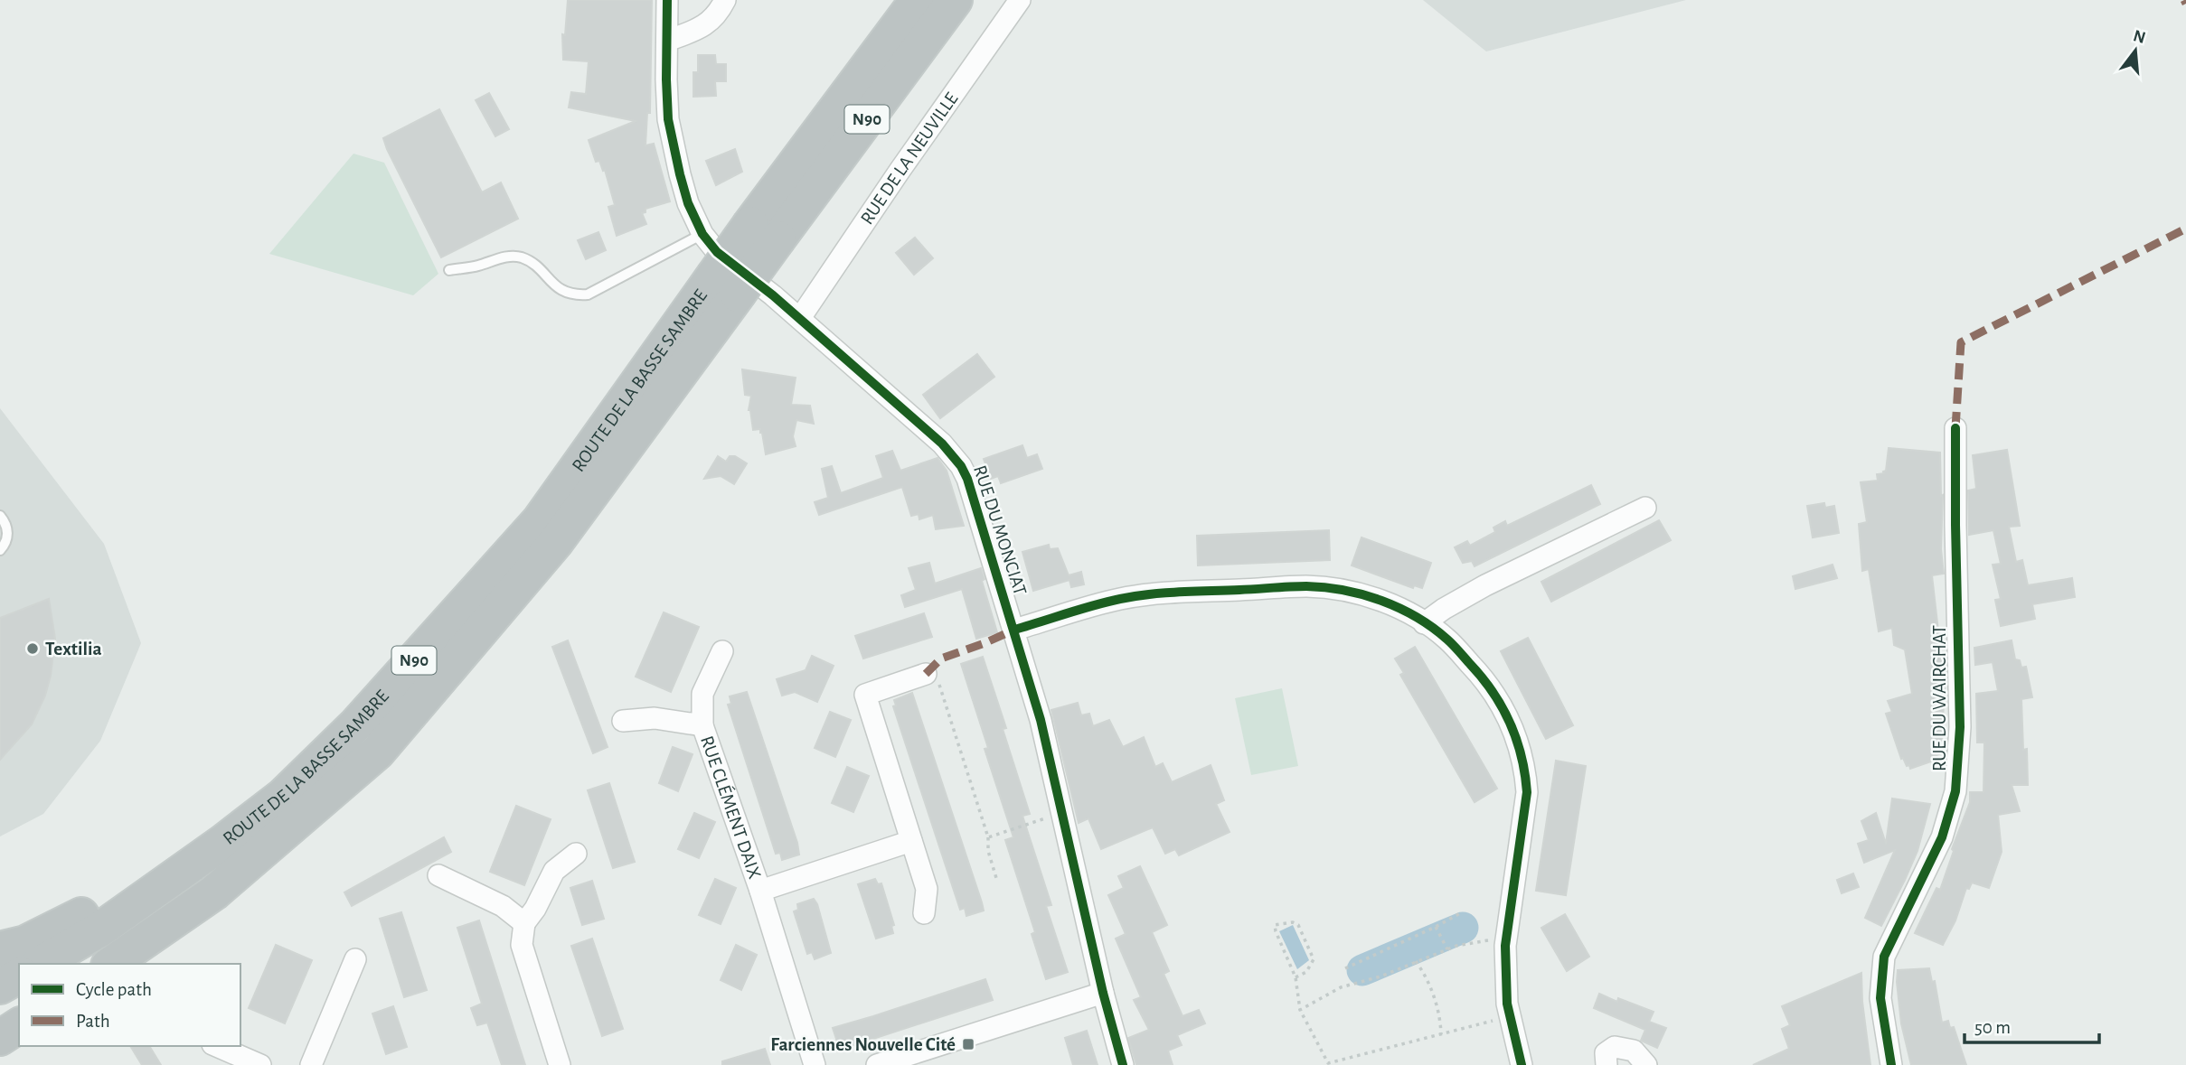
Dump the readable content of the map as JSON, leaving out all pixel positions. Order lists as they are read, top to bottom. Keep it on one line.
{"streets":{"highway":["N90","ROUTE DE LA BASSE SAMBRE"],"street":["RUE DE LA NEUVILLE","RUE DU MONCIAT","RUE DU WAIRCHAT","RUE CLÉMENT DAIX"]},"crossings":[["N90","ROUTE DE LA BASSE SAMBRE"],["RUE DE LA NEUVILLE","RUE DU MONCIAT"]],"places":{"other":["Textilia"],"transit":["Farciennes Nouvelle Cité"]},"legend":["Cycle path","Path"],"scale_bar":"50 m","north":"top"}
